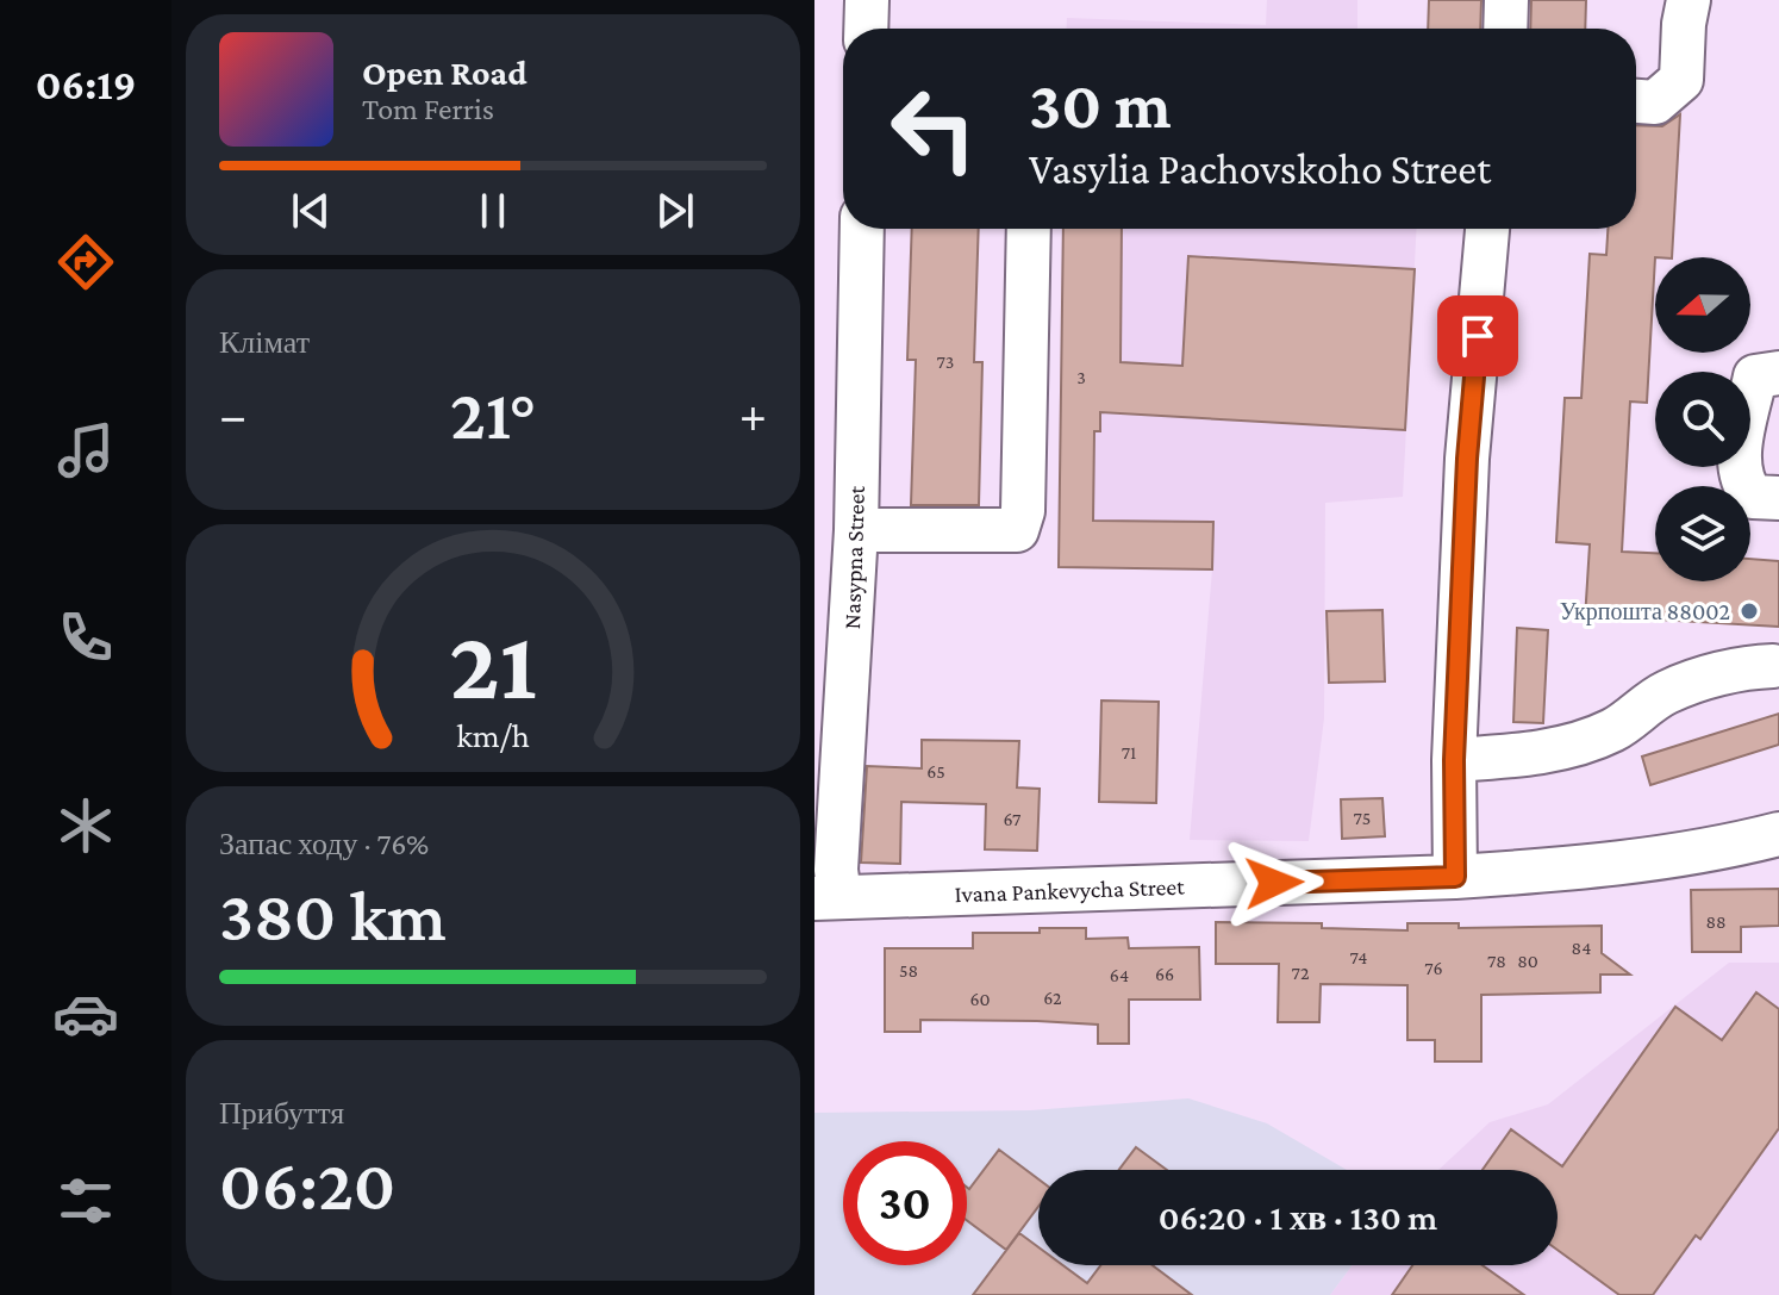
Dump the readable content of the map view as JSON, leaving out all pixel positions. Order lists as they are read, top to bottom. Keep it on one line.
{"streets":{"street":["Nasypna Street","Ivana Pankevycha Street"]},"crossings":[["Nasypna Street","Ivana Pankevycha Street"]],"places":["Укрпошта 88002"],"house_numbers":["73","3","71","65","75","67","88","84","74","78","80","76","58","72","66","64","62","60"],"north":"left","page":{"tabs":"06:19","turn":["30 m","Vasylia Pachovskoho Street"],"song":["Open Road","Tom Ferris"],"tile":["Клімат",["Запас ходу · 76%","380 km"],["Прибуття","06:20"]],"heat":["−","21°","+"],"limit":"30","trip":"06:20 · 1 хв · 130 m","gauge":["21","km/h"]}}
